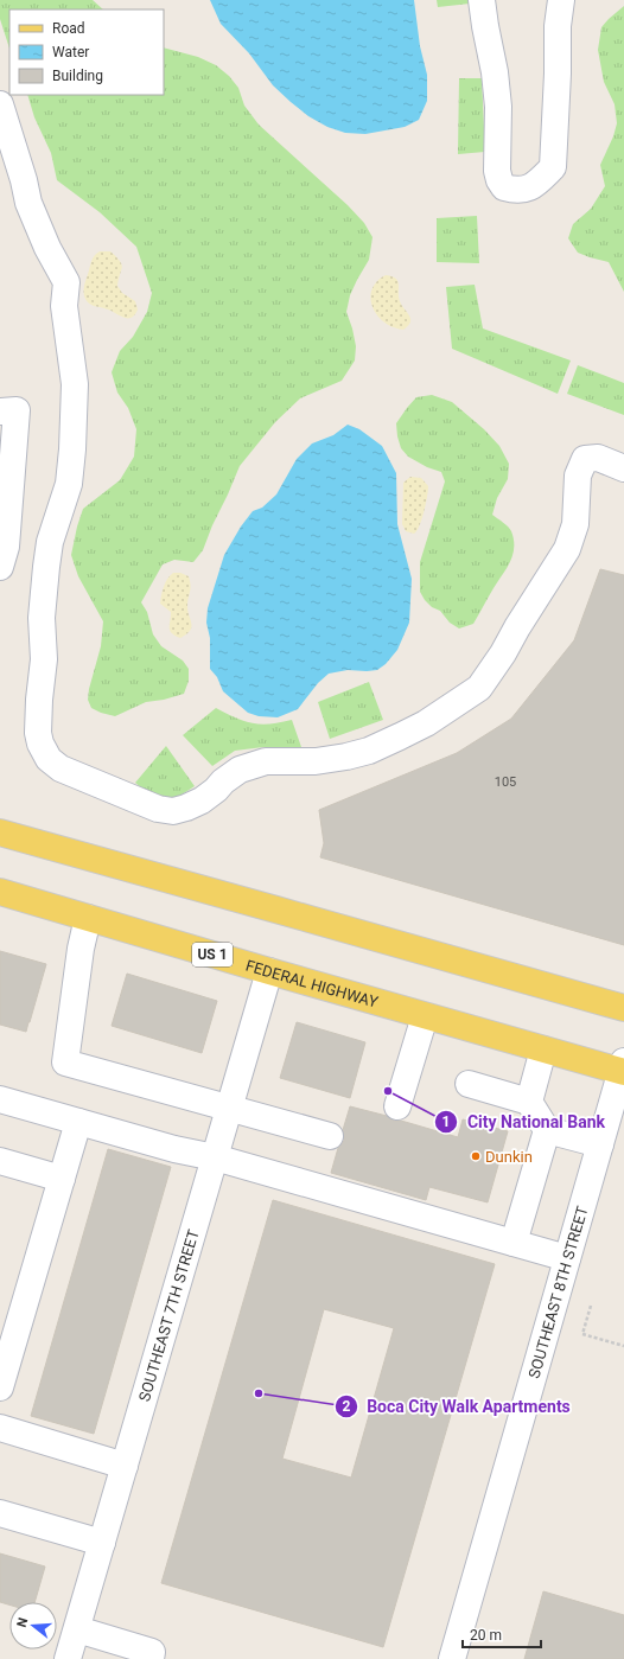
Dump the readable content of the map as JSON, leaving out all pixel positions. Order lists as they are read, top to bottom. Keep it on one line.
{"streets":{"main road":["US 1","FEDERAL HIGHWAY"],"street":["SOUTHEAST 8TH STREET","SOUTHEAST 7TH STREET"]},"crossings":[["FEDERAL HIGHWAY","SOUTHEAST 8TH STREET"],["FEDERAL HIGHWAY","SOUTHEAST 7TH STREET"]],"places":["City National Bank","Dunkin","Boca City Walk Apartments"],"house_numbers":["105"],"legend":["Road","Water","Building"],"scale_bar":"20 m","north":"left"}
